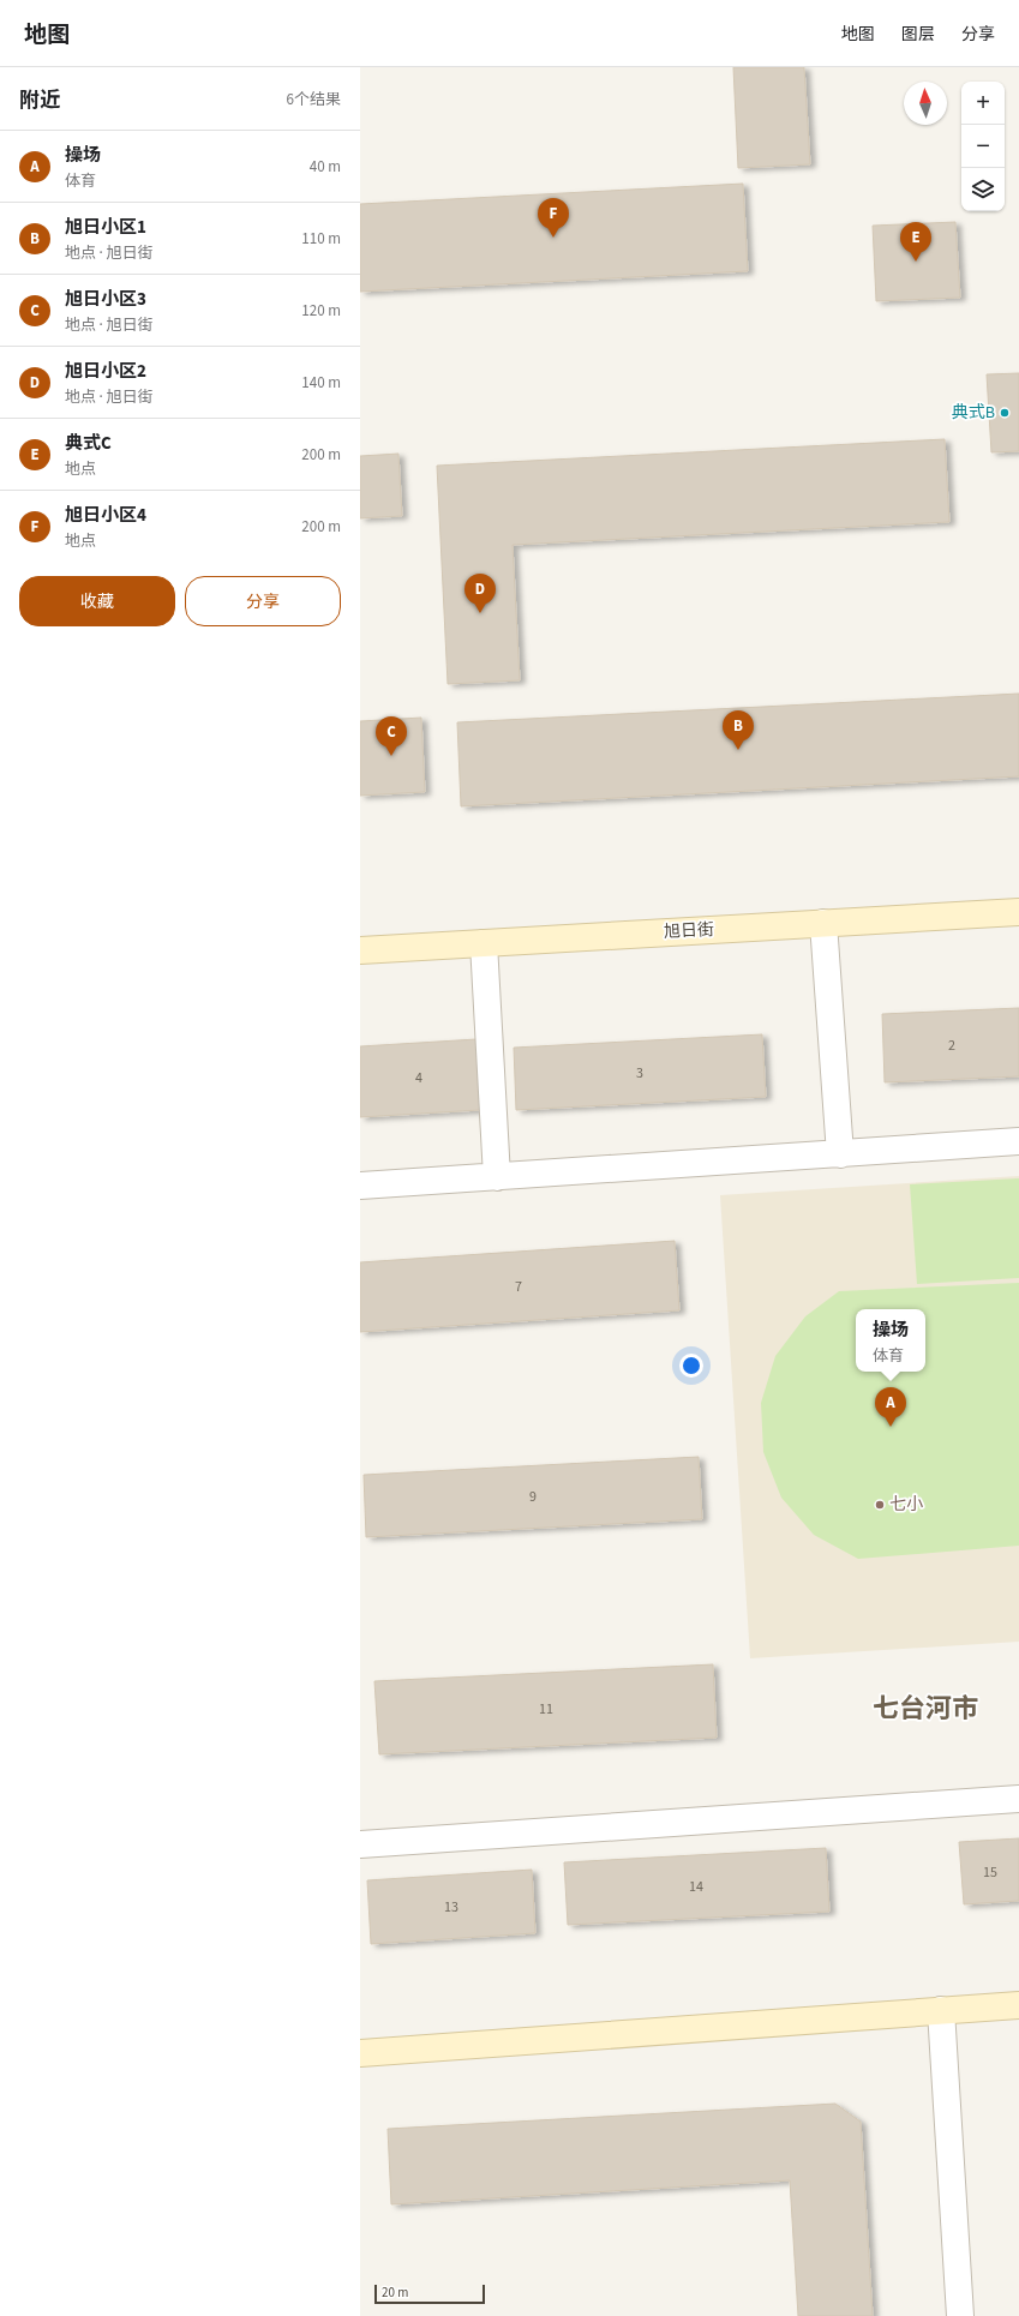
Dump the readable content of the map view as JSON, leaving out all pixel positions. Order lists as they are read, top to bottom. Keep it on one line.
{"streets":{"main road":["旭日街"]},"districts":["七台河市"],"places":["典式B","七小"],"house_numbers":["2","3","4","7","9","11","15","14","13"],"scale_bar":"20 m","north":"top","page":{"header":"地图","nav":["地图","图层","分享"],"heading":["附近","6个结果"],"map_buttons":["+","−"],"list":[{"mark":"A","name":"操场","note":"体育","value":"40 m"},{"mark":"B","name":"旭日小区1","note":"地点 · 旭日街","value":"110 m"},{"mark":"C","name":"旭日小区3","note":"地点 · 旭日街","value":"120 m"},{"mark":"D","name":"旭日小区2","note":"地点 · 旭日街","value":"140 m"},{"mark":"E","name":"典式C","note":"地点","value":"200 m"},{"mark":"F","name":"旭日小区4","note":"地点","value":"200 m"}],"pins":["F","E","D","B","C","A"],"buttons":["收藏","分享"],"popup":["操场","体育"],"scale":"20 m"}}
